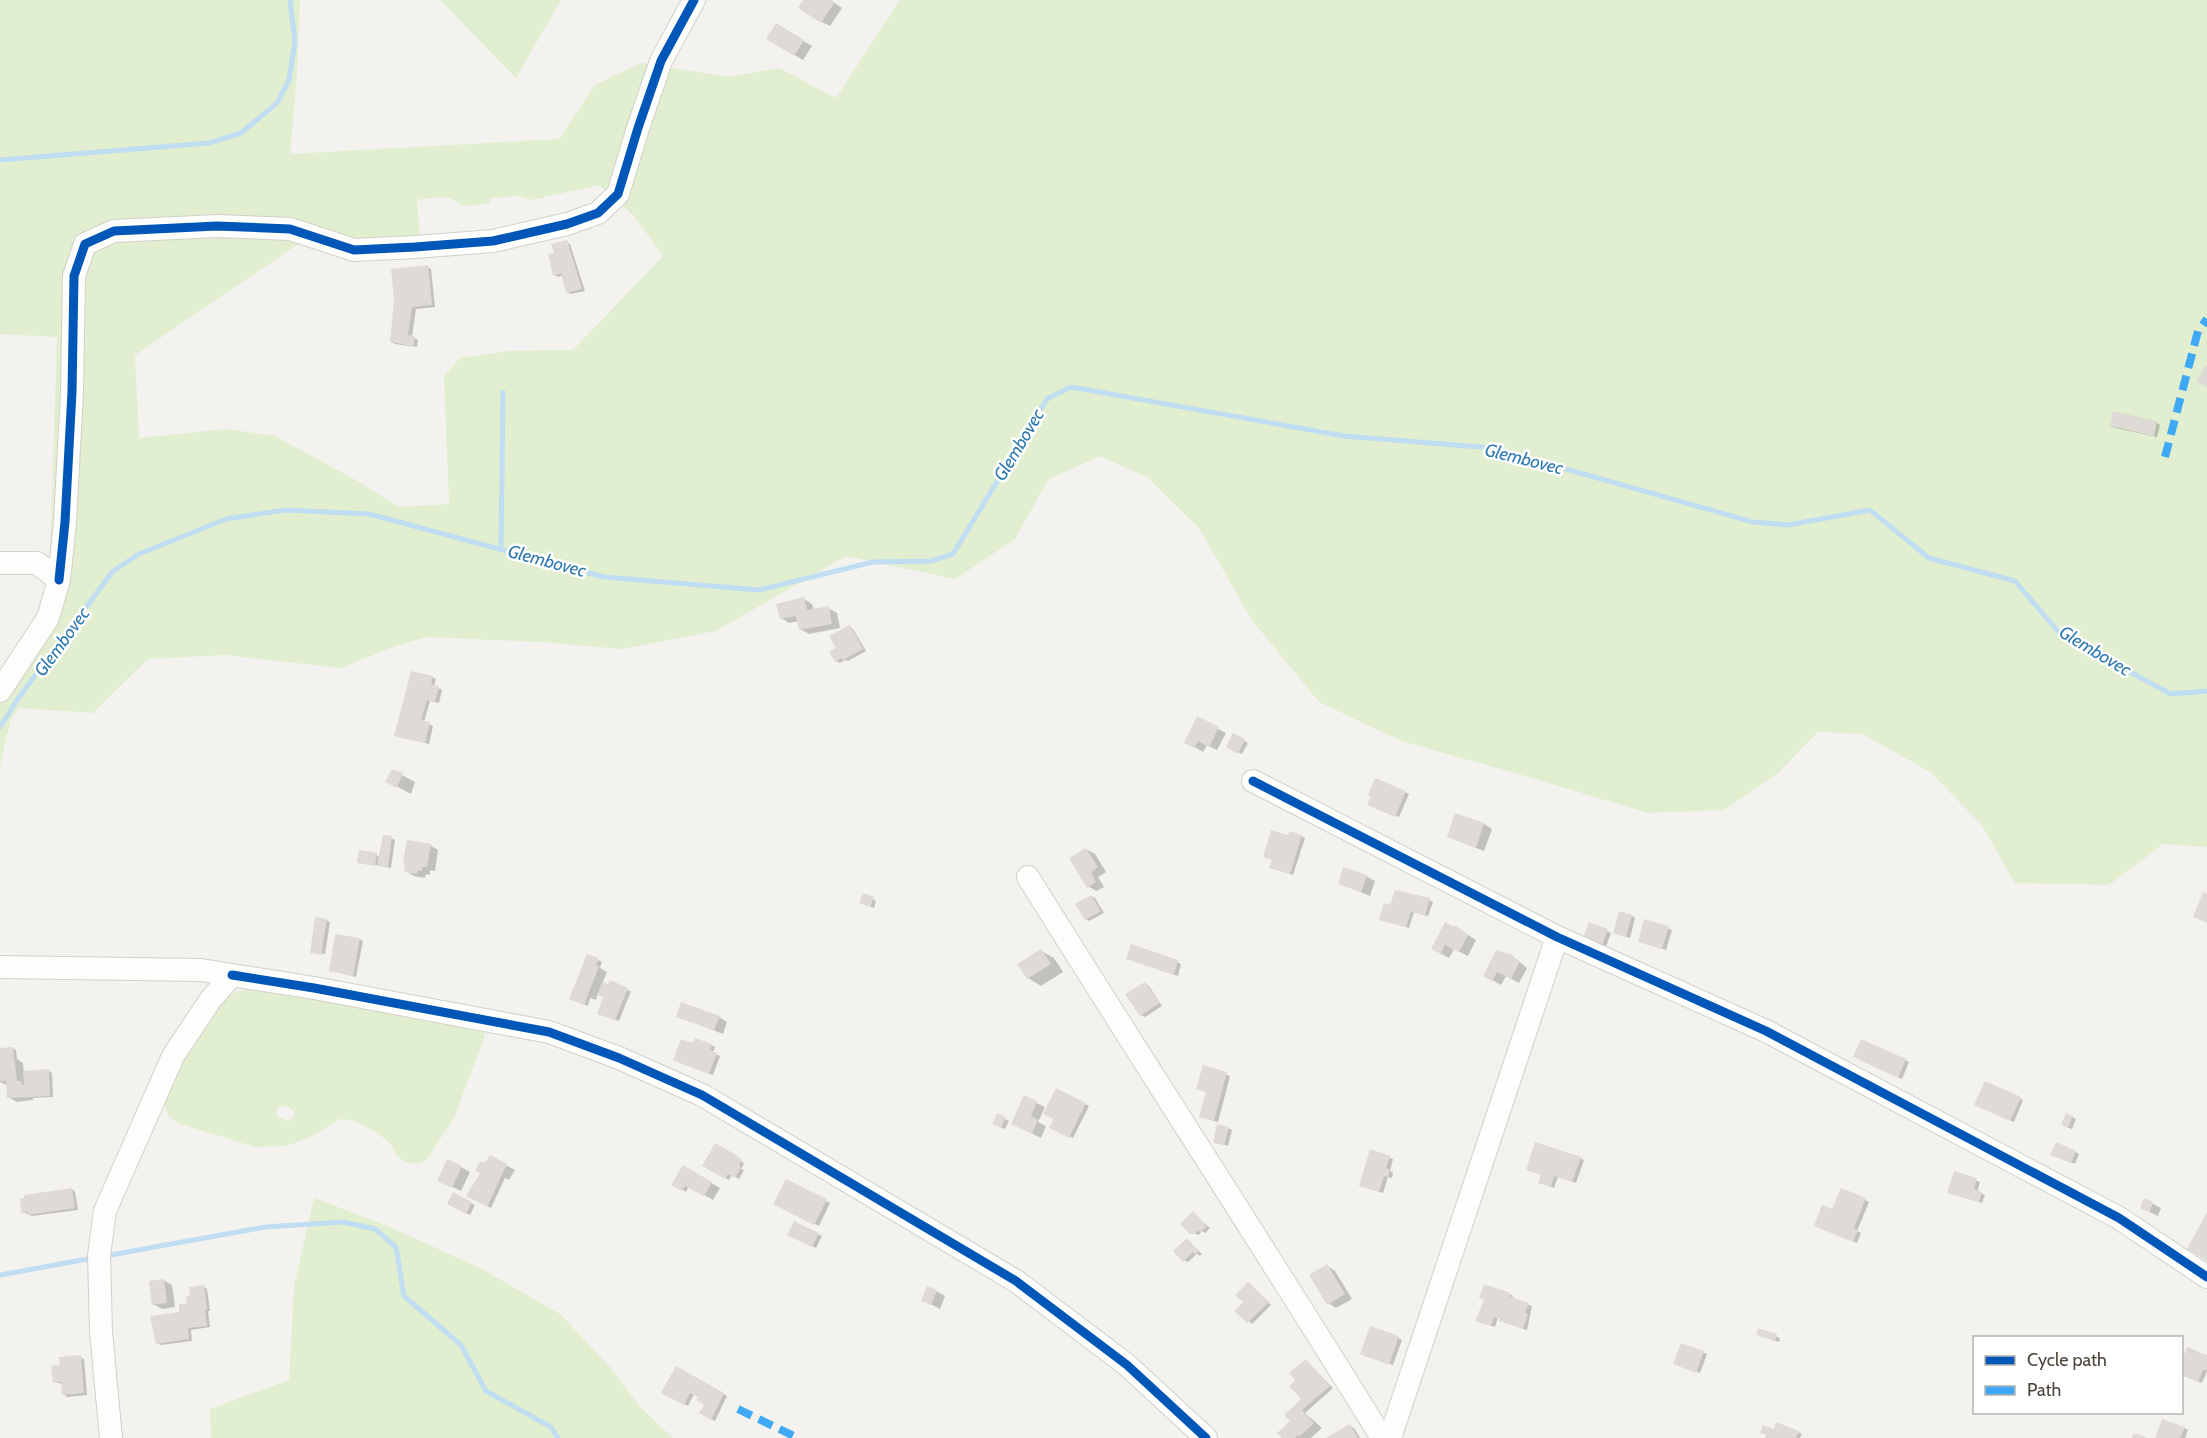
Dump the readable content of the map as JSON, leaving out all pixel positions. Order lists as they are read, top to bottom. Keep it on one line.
{"water":["Glembovec"],"legend":["Cycle path","Path"]}
